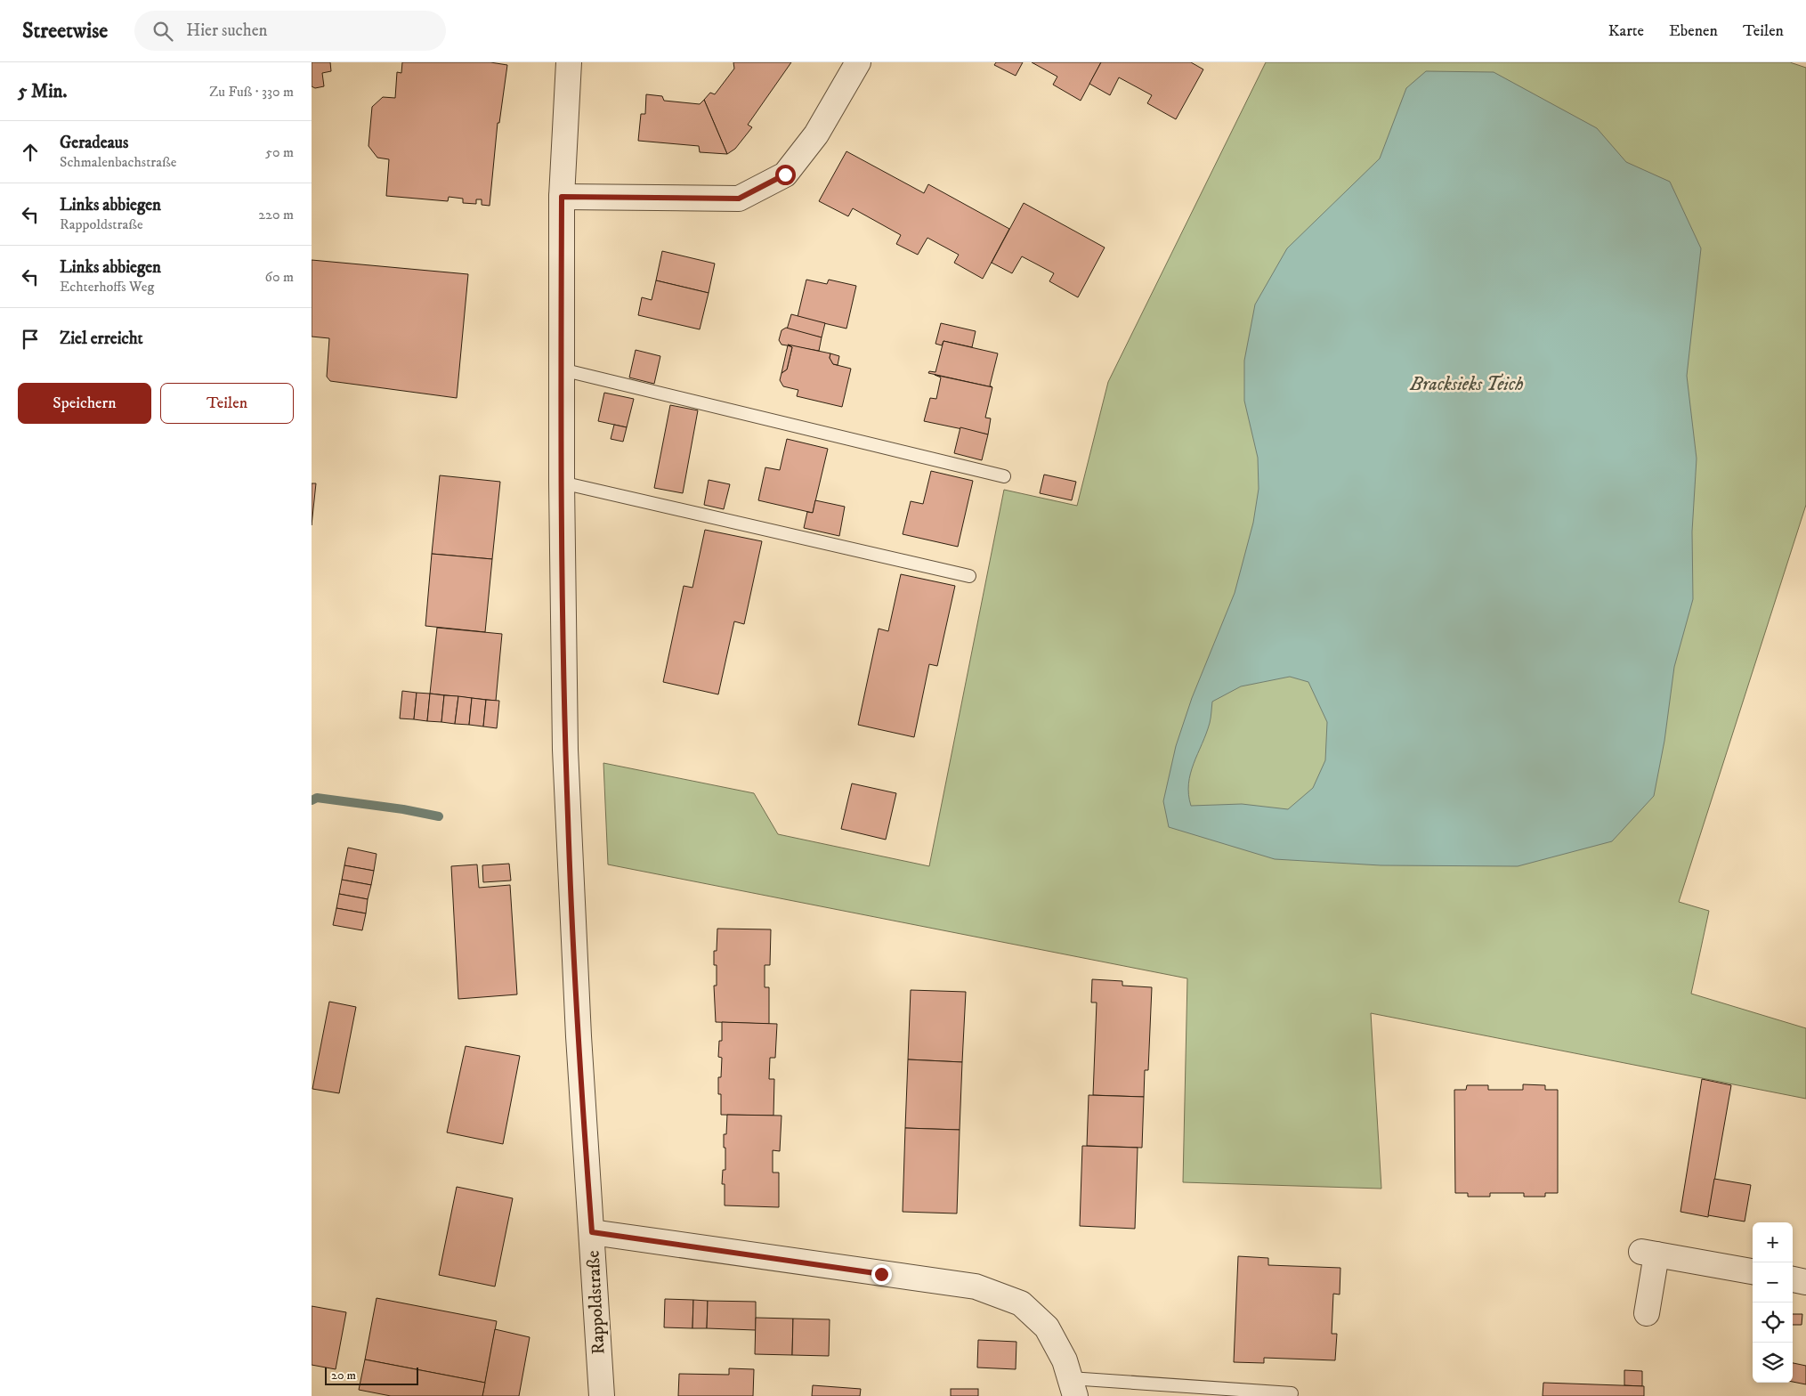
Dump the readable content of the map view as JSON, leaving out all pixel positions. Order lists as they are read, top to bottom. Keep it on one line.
{"streets":{"street":["Rappoldstraße"]},"water":["Bracksieks Teich"],"scale_bar":"20 m","page":{"header":"Streetwise","search":"Hier suchen","nav":["Karte","Ebenen","Teilen"],"heading":["5 Min.","Zu Fuß · 330 m"],"list":[["Geradeaus","Schmalenbachstraße","50 m"],["Links abbiegen","Rappoldstraße","220 m"],["Links abbiegen","Echterhoffs Weg","60 m"],"Ziel erreicht"],"buttons":["Speichern","Teilen"],"map_buttons":["+","−"],"scale":"20 m"}}
